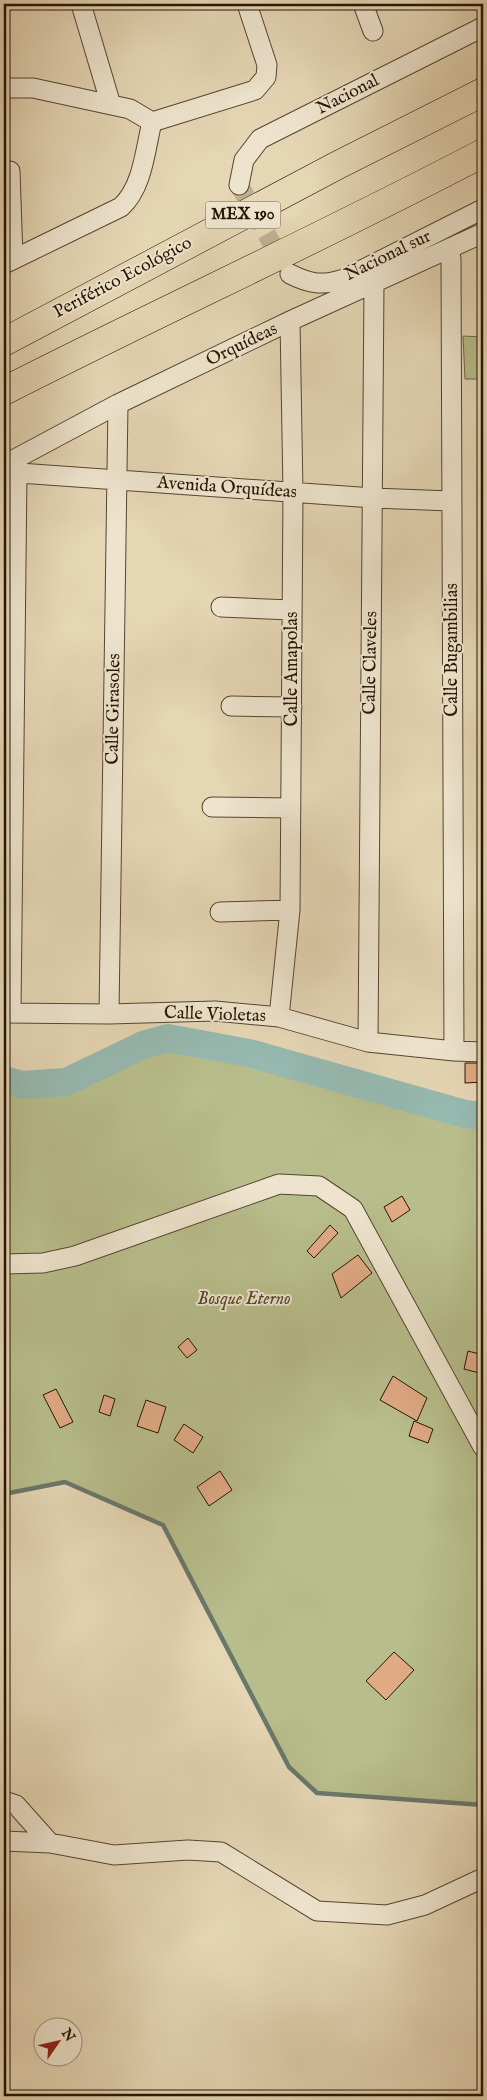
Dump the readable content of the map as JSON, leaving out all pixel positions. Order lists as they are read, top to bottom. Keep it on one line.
{"streets":{"highway":["MEX 190","Periférico Ecológico"],"street":["Nacional","Nacional sur","Orquídeas","Avenida Orquídeas","Calle Bugambilias","Calle Claveles","Calle Amapolas","Calle Girasoles","Calle Violetas"]},"crossings":[["Orquídeas","Avenida Orquídeas"],["Orquídeas","Calle Bugambilias"],["Orquídeas","Calle Claveles"],["Orquídeas","Calle Amapolas"],["Orquídeas","Calle Girasoles"],["Avenida Orquídeas","Calle Bugambilias"],["Avenida Orquídeas","Calle Claveles"],["Avenida Orquídeas","Calle Amapolas"],["Avenida Orquídeas","Calle Girasoles"],["Calle Bugambilias","Calle Violetas"],["Calle Claveles","Calle Violetas"],["Calle Amapolas","Calle Violetas"],["Calle Girasoles","Calle Violetas"]],"parks":["Bosque Eterno"],"north":"top right"}
